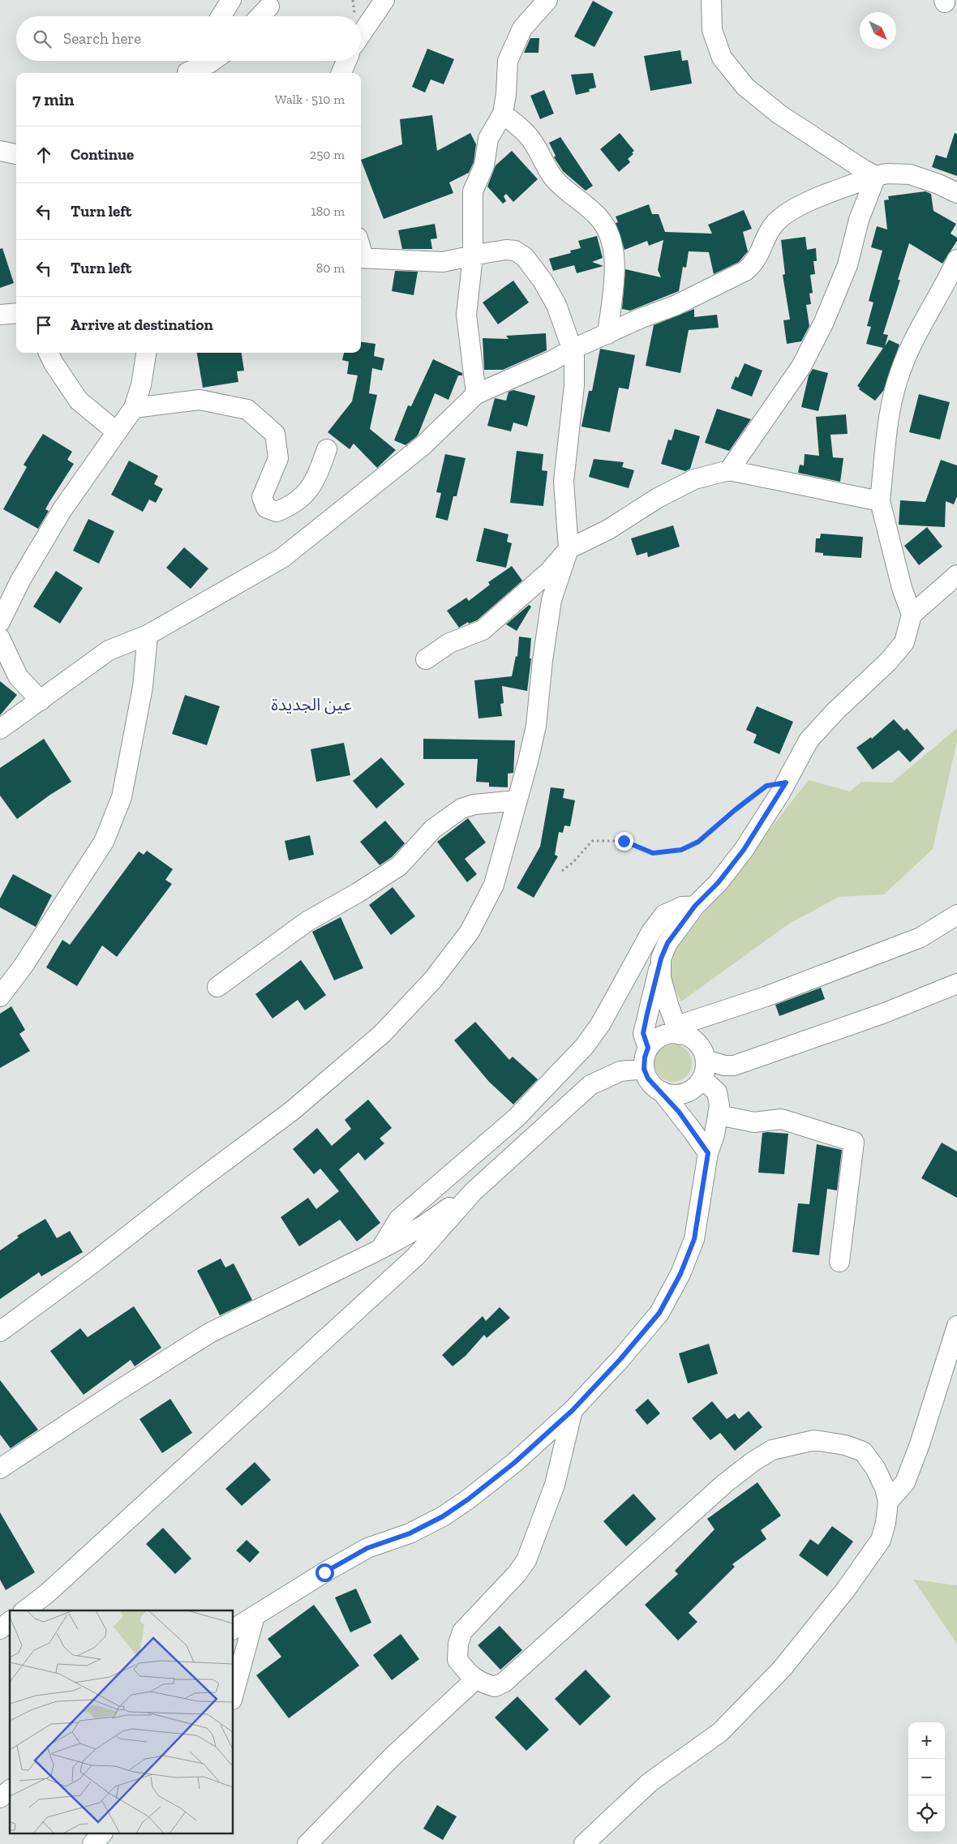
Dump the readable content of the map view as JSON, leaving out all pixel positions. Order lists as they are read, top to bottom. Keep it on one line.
{"districts":["عين الجديدة"],"north":"bottom right","page":{"search":"Search here","heading":["7 min","Walk · 510 m"],"list":[["Continue","250 m"],["Turn left","180 m"],["Turn left","80 m"],"Arrive at destination"],"map_buttons":["+","−"]}}
